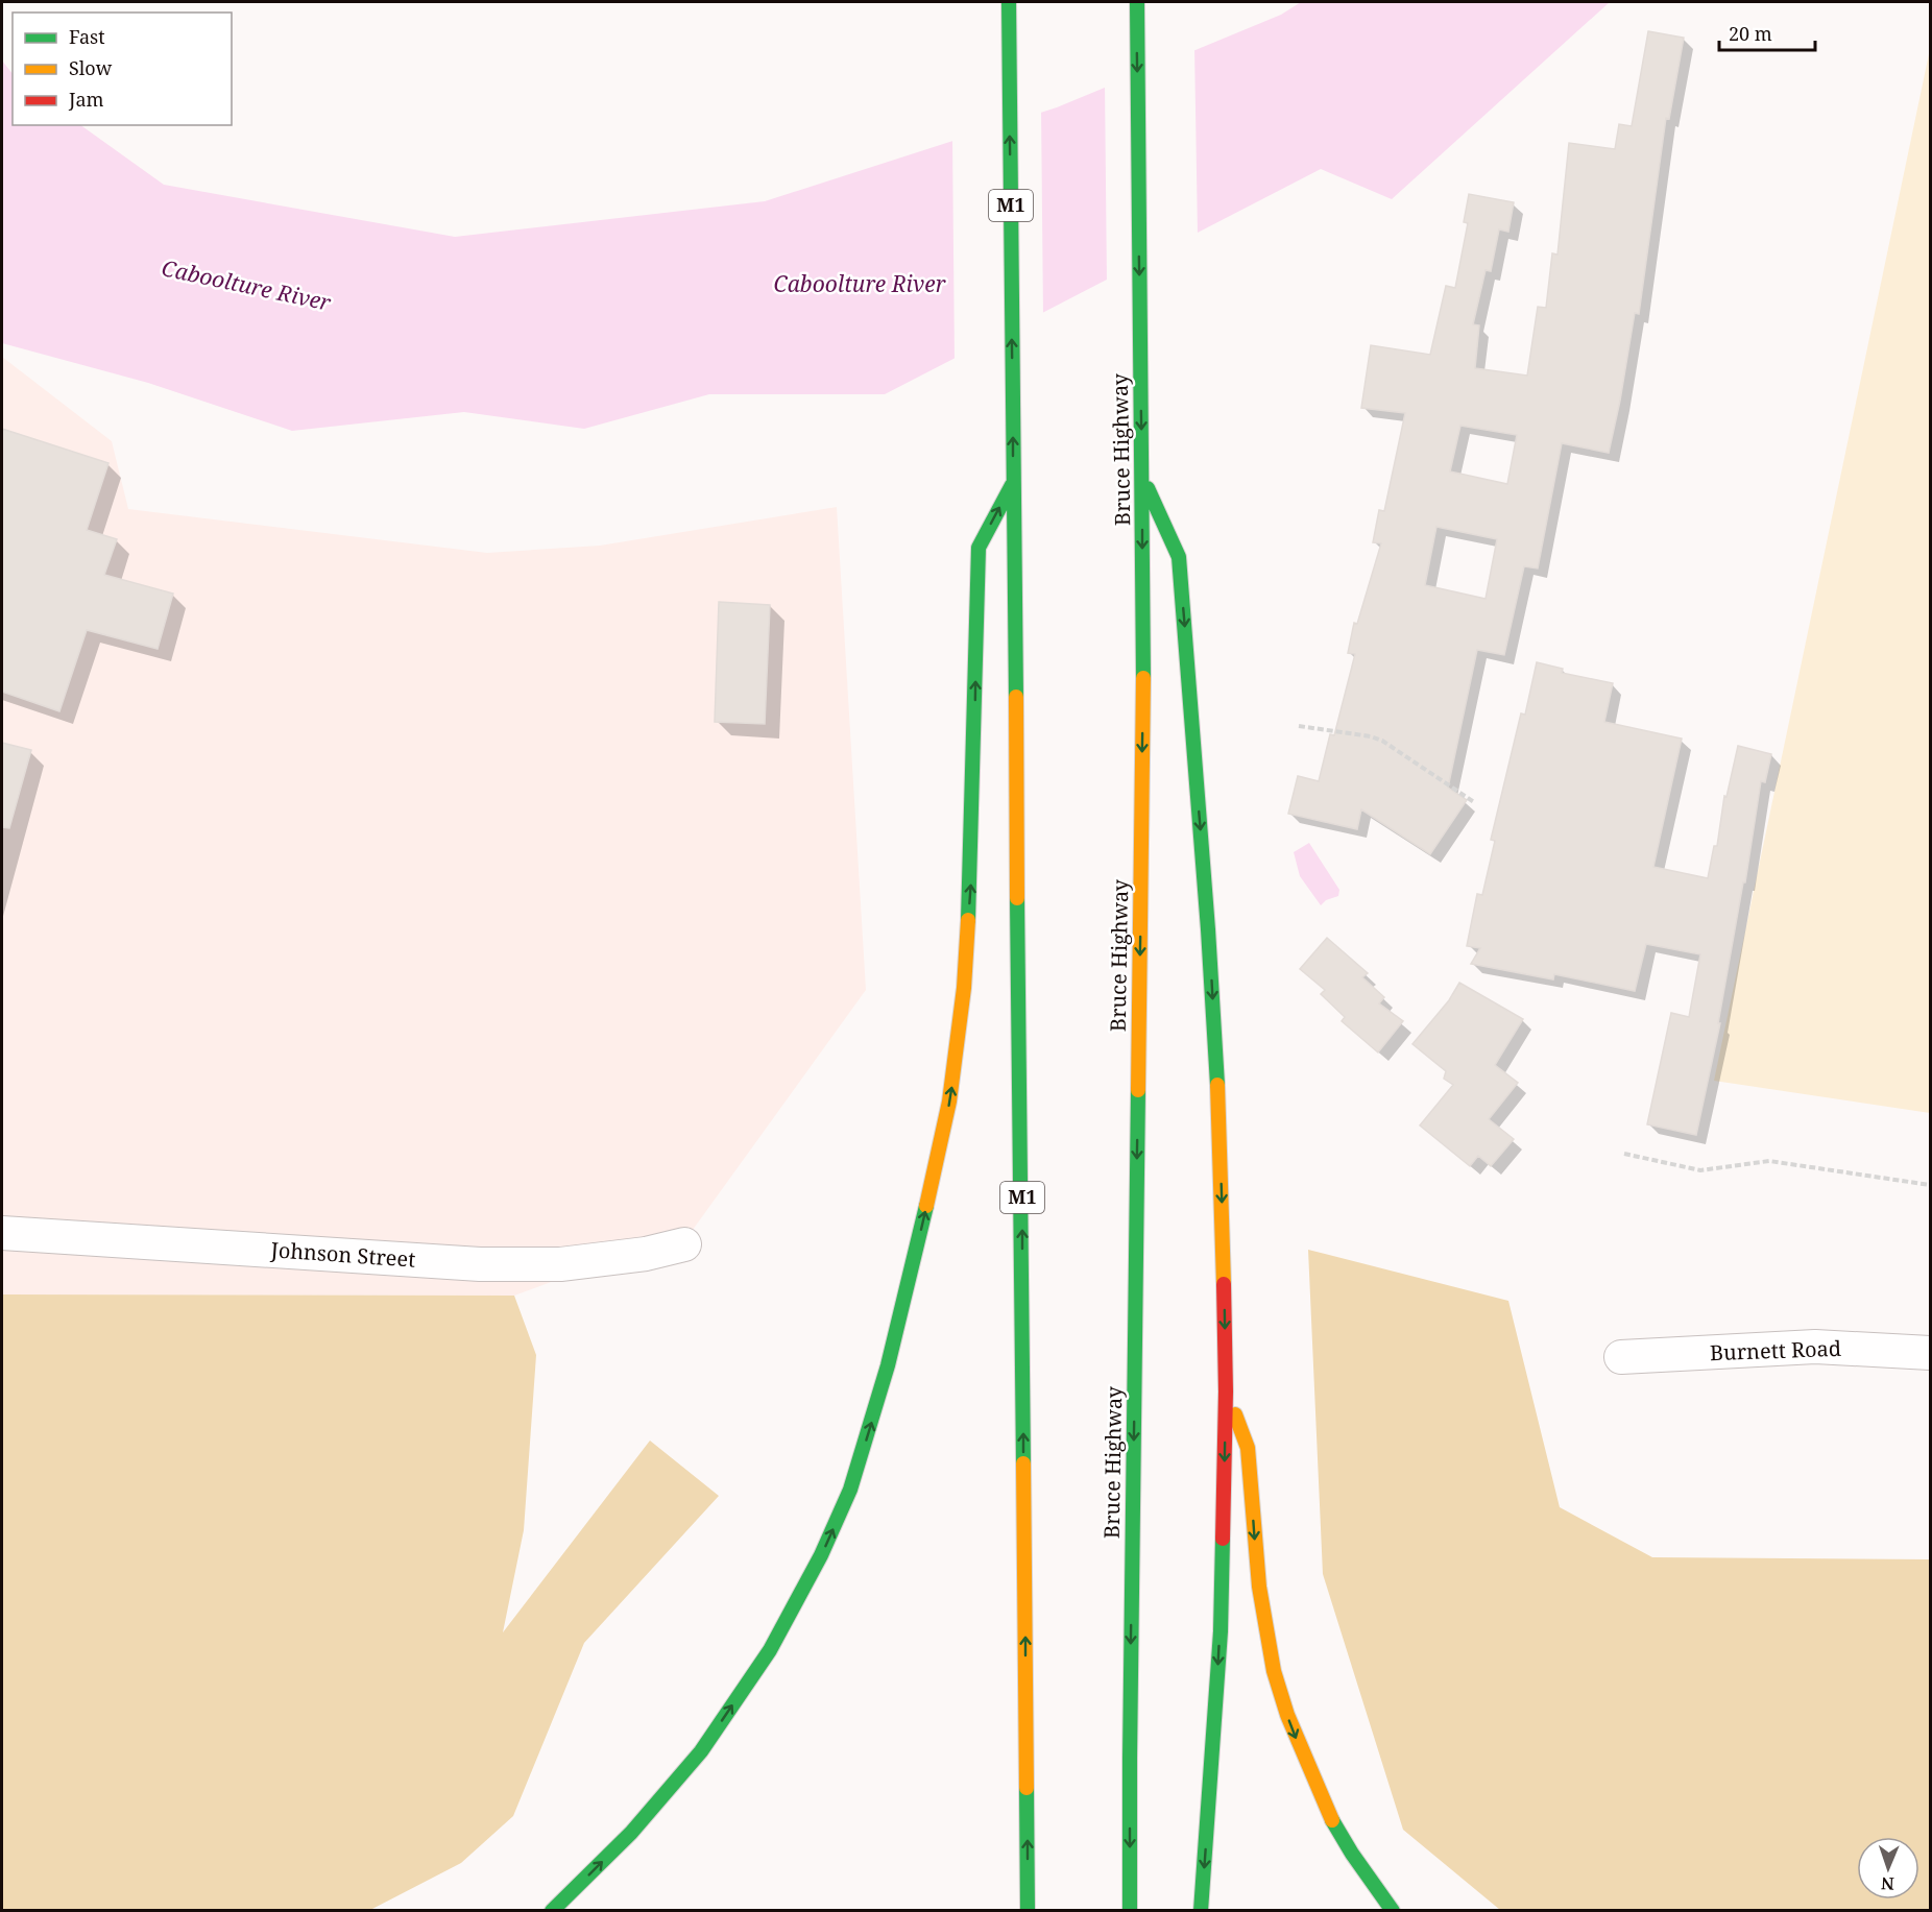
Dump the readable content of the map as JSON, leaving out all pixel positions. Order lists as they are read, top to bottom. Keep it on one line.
{"streets":{"highway":["M1","Bruce Highway"],"street":["Johnson Street","Burnett Road"]},"water":["Caboolture River"],"legend":["Fast","Slow","Jam"],"scale_bar":"20 m","north":"bottom"}
